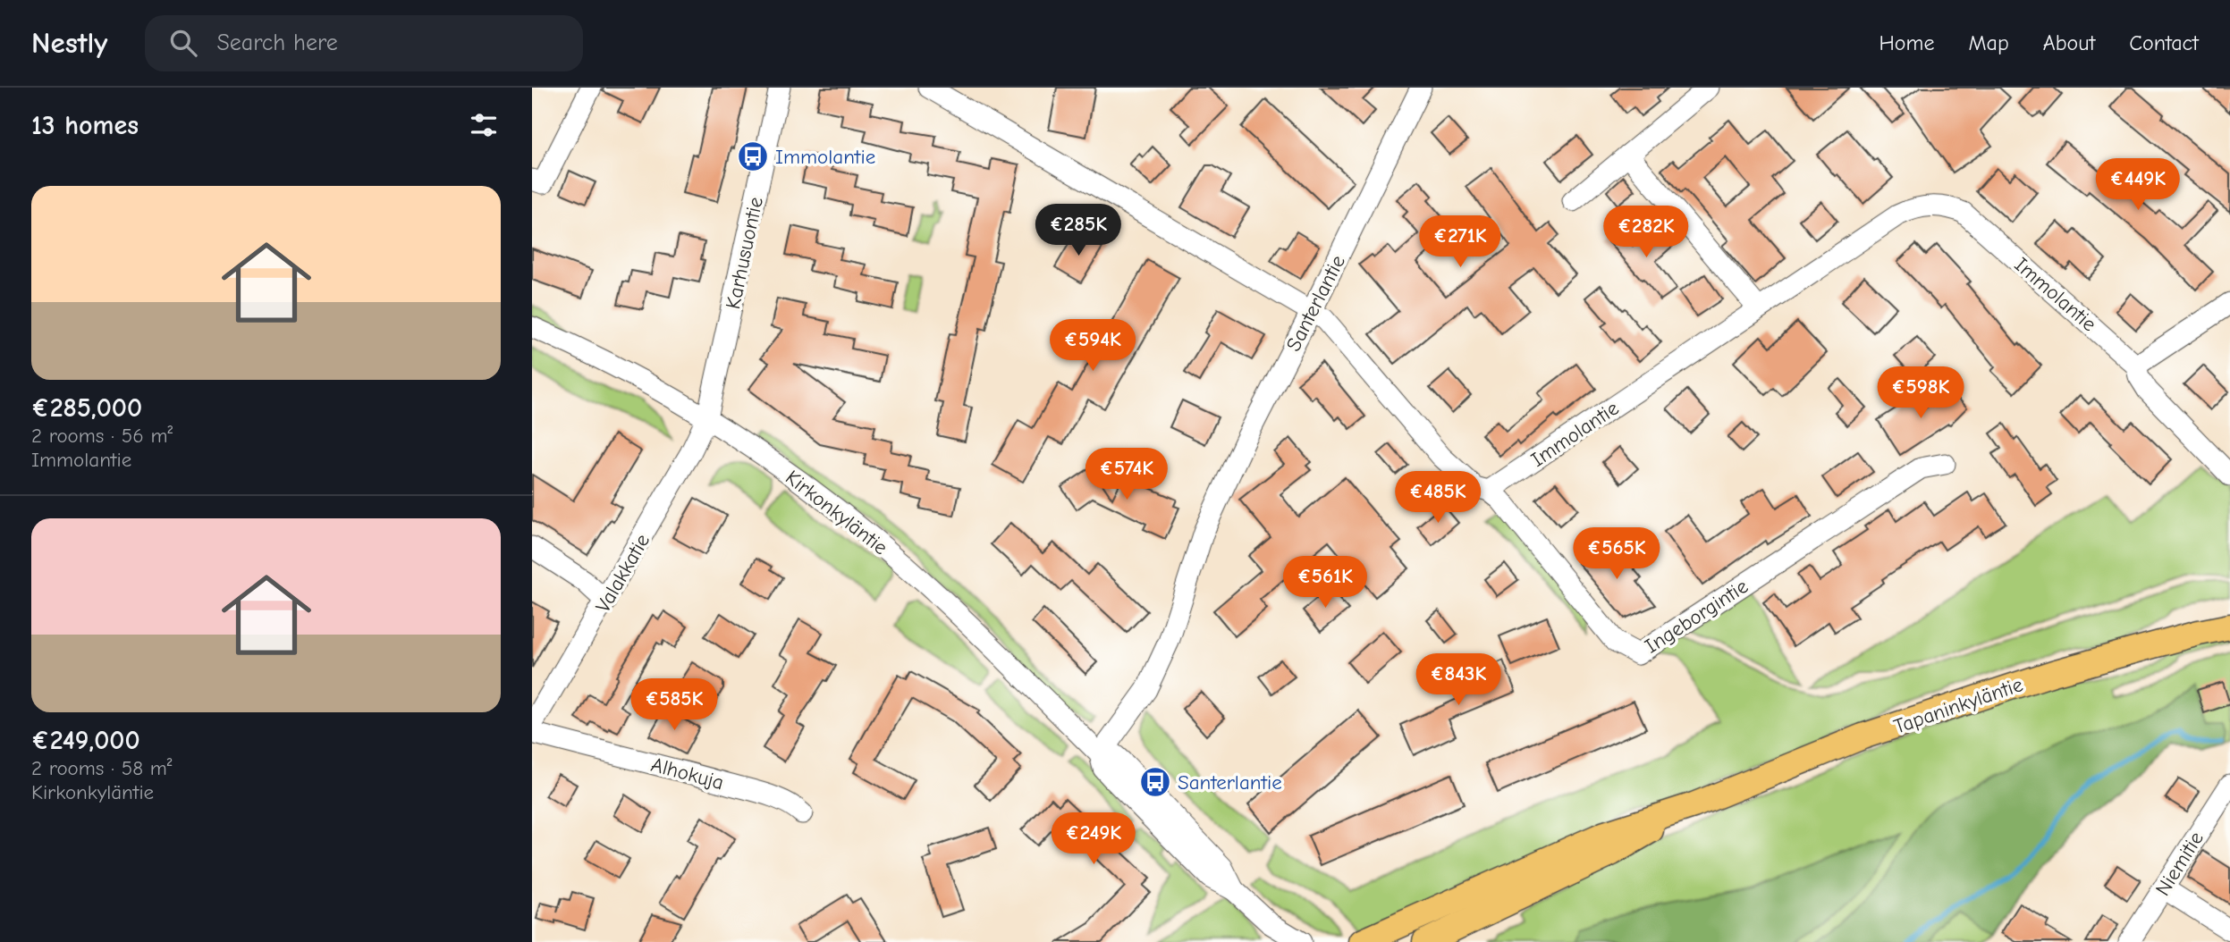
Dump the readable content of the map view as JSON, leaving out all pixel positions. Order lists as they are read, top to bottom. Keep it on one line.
{"streets":{"main road":["Tapaninkyläntie"],"street":["Karhusuontie","Immolantie","Santerlantie","Kirkonkyläntie","Valakkatie","Ingeborgintie","Alhokuja","Niemitie"]},"crossings":[["Karhusuontie","Kirkonkyläntie"],["Karhusuontie","Valakkatie"],["Immolantie","Ingeborgintie"],["Santerlantie","Kirkonkyläntie"],["Kirkonkyläntie","Valakkatie"]],"places":{"bus stop":["Immolantie","Santerlantie"]},"page":{"header":"Nestly","search":"Search here","nav":["Home","Map","About","Contact"],"heading":"13 homes","price":["€449K","€285K","€282K","€271K","€594K","€598K","€574K","€485K","€565K","€561K","€843K","€585K","€249K"],"list":[{"name":"€285,000","note":"2 rooms · 56 m² · Immolantie"},{"name":"€249,000","note":"2 rooms · 58 m² · Kirkonkyläntie"}]}}
